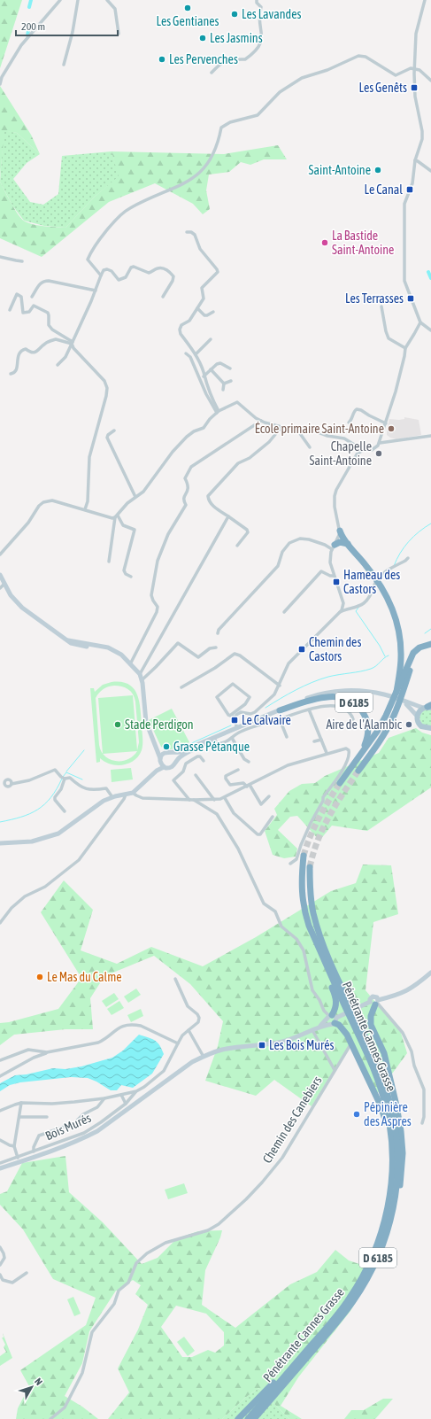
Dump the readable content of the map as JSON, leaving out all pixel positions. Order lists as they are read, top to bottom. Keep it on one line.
{"streets":{"highway":["D 6185","Pénétrante Cannes Grasse"],"street":["Chemin des Canebiers","Bois Murés"]},"places":{"other":["Les Gentianes","Les Lavandes","Les Jasmins","Les Pervenches","Saint-Antoine","La Bastide Saint-Antoine","École primaire Saint-Antoine","Chapelle Saint-Antoine","Stade Perdigon","Aire de l'Alambic","Grasse Pétanque","Le Mas du Calme","Pépinière des Aspres"],"transit":["Les Genêts","Le Canal","Les Terrasses","Hameau des Castors","Chemin des Castors","Le Calvaire","Les Bois Murés"]},"scale_bar":"200 m","north":"top right"}
